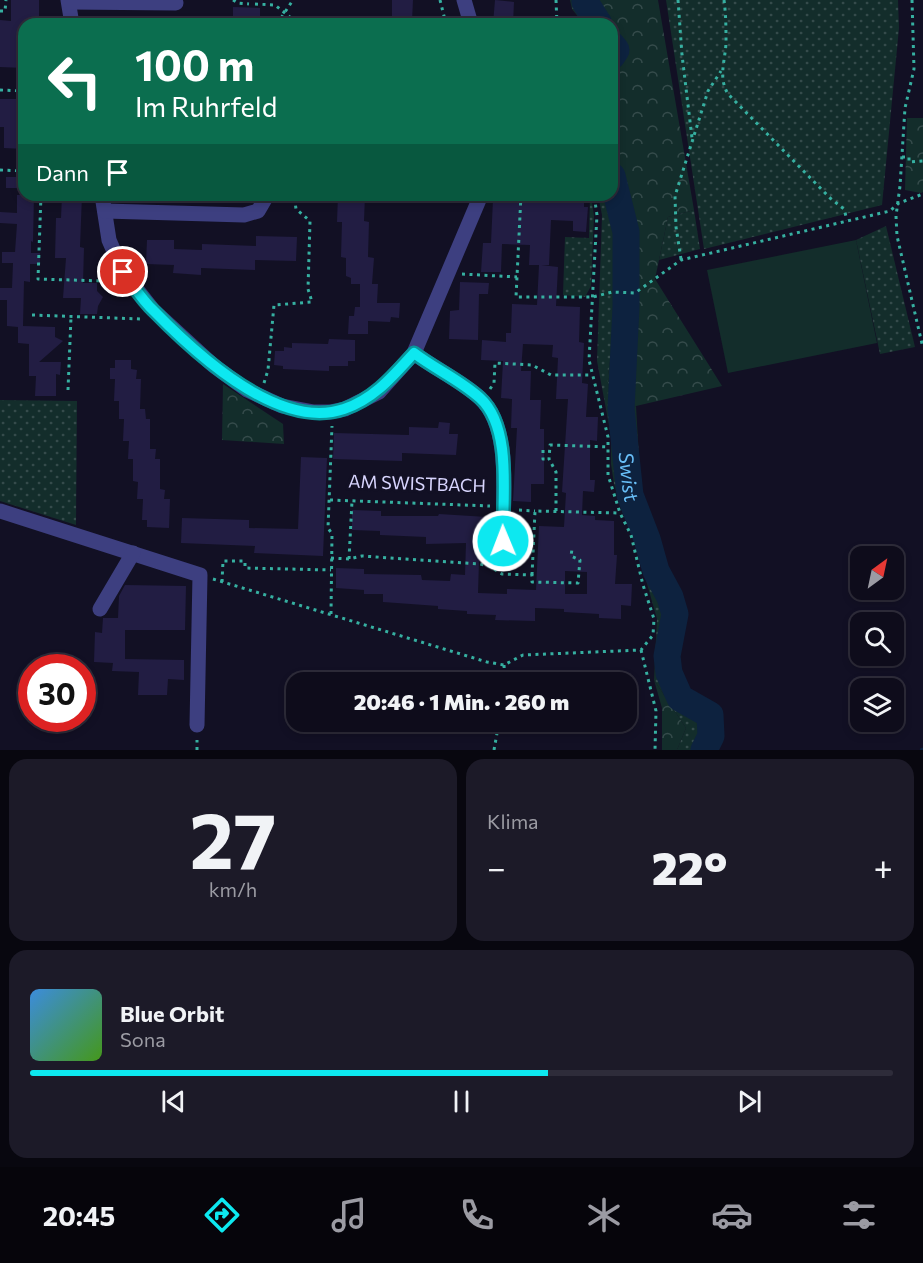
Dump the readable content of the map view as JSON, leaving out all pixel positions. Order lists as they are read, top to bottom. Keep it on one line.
{"streets":{"street":["AM SWISTBACH"]},"water":["Swist"],"north":"top right","page":{"turn":["100 m","Im Ruhrfeld"],"then":"Dann","limit":"30","trip":"20:46 · 1 Min. · 260 m","tile":[["27","km/h"],"Klima"],"heat":["−","22°","+"],"song":["Blue Orbit","Sona"],"tabs":"20:45"}}
